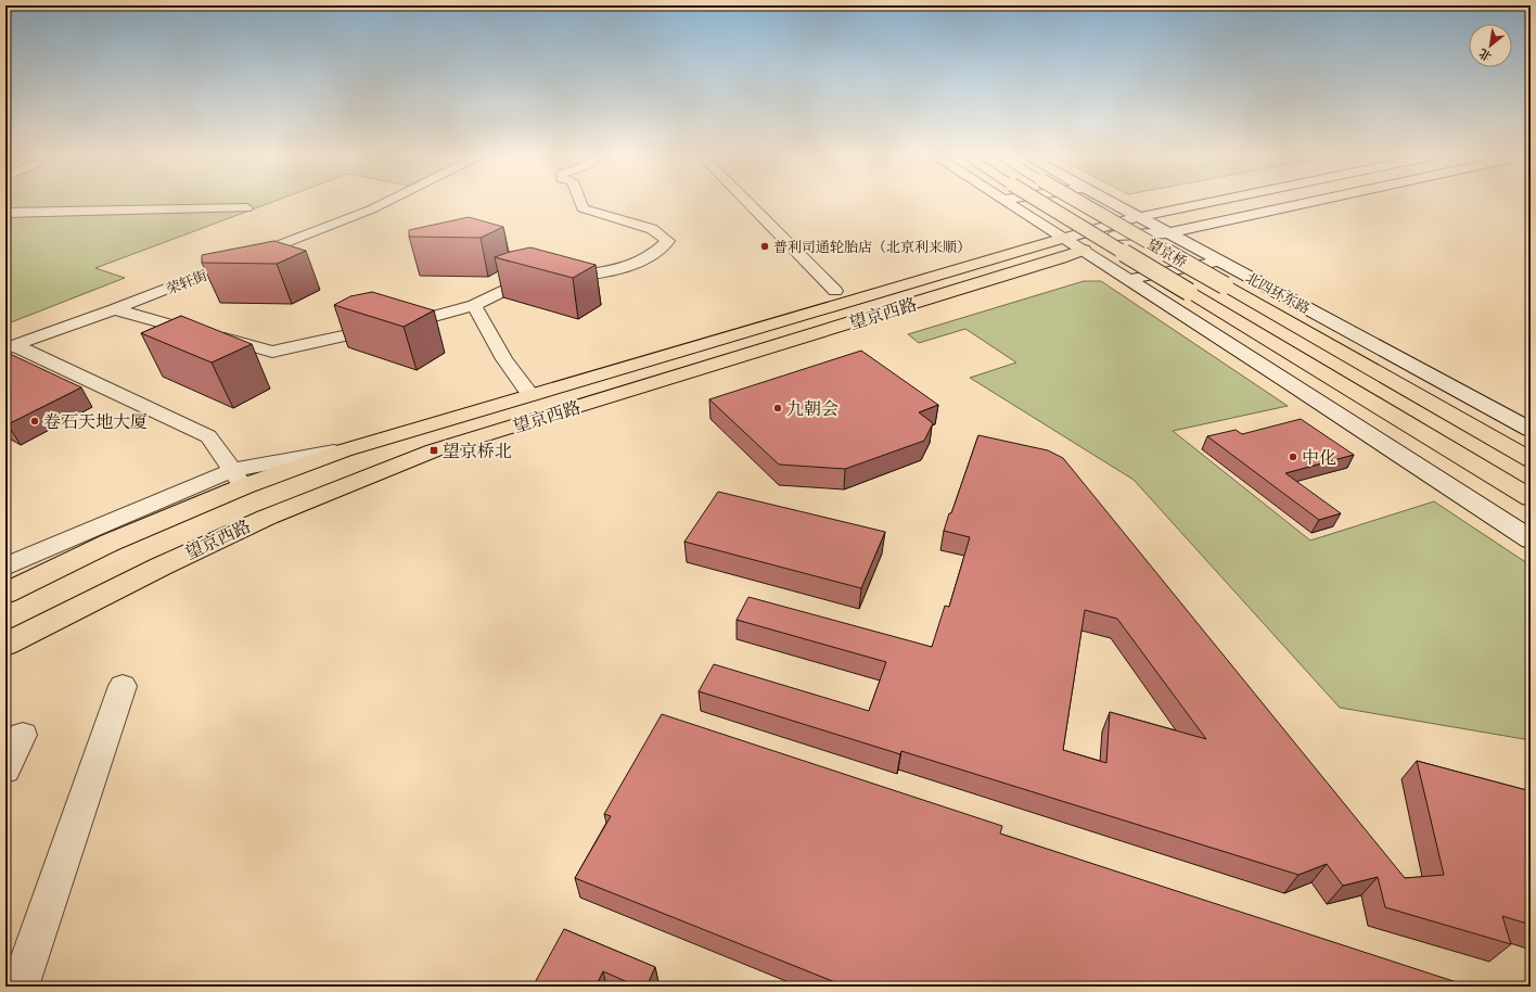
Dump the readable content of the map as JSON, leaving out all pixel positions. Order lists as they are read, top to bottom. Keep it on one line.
{"streets":{"main road":["望京桥","北四环东路","望京西路"],"street":["荣轩街"]},"crossings":[["望京桥","北四环东路"]],"places":{"other":["普利司通轮胎店（北京利来顺）","九朝会","卷石天地大厦","中化"],"transit":["望京桥北"]},"north":"bottom left"}
